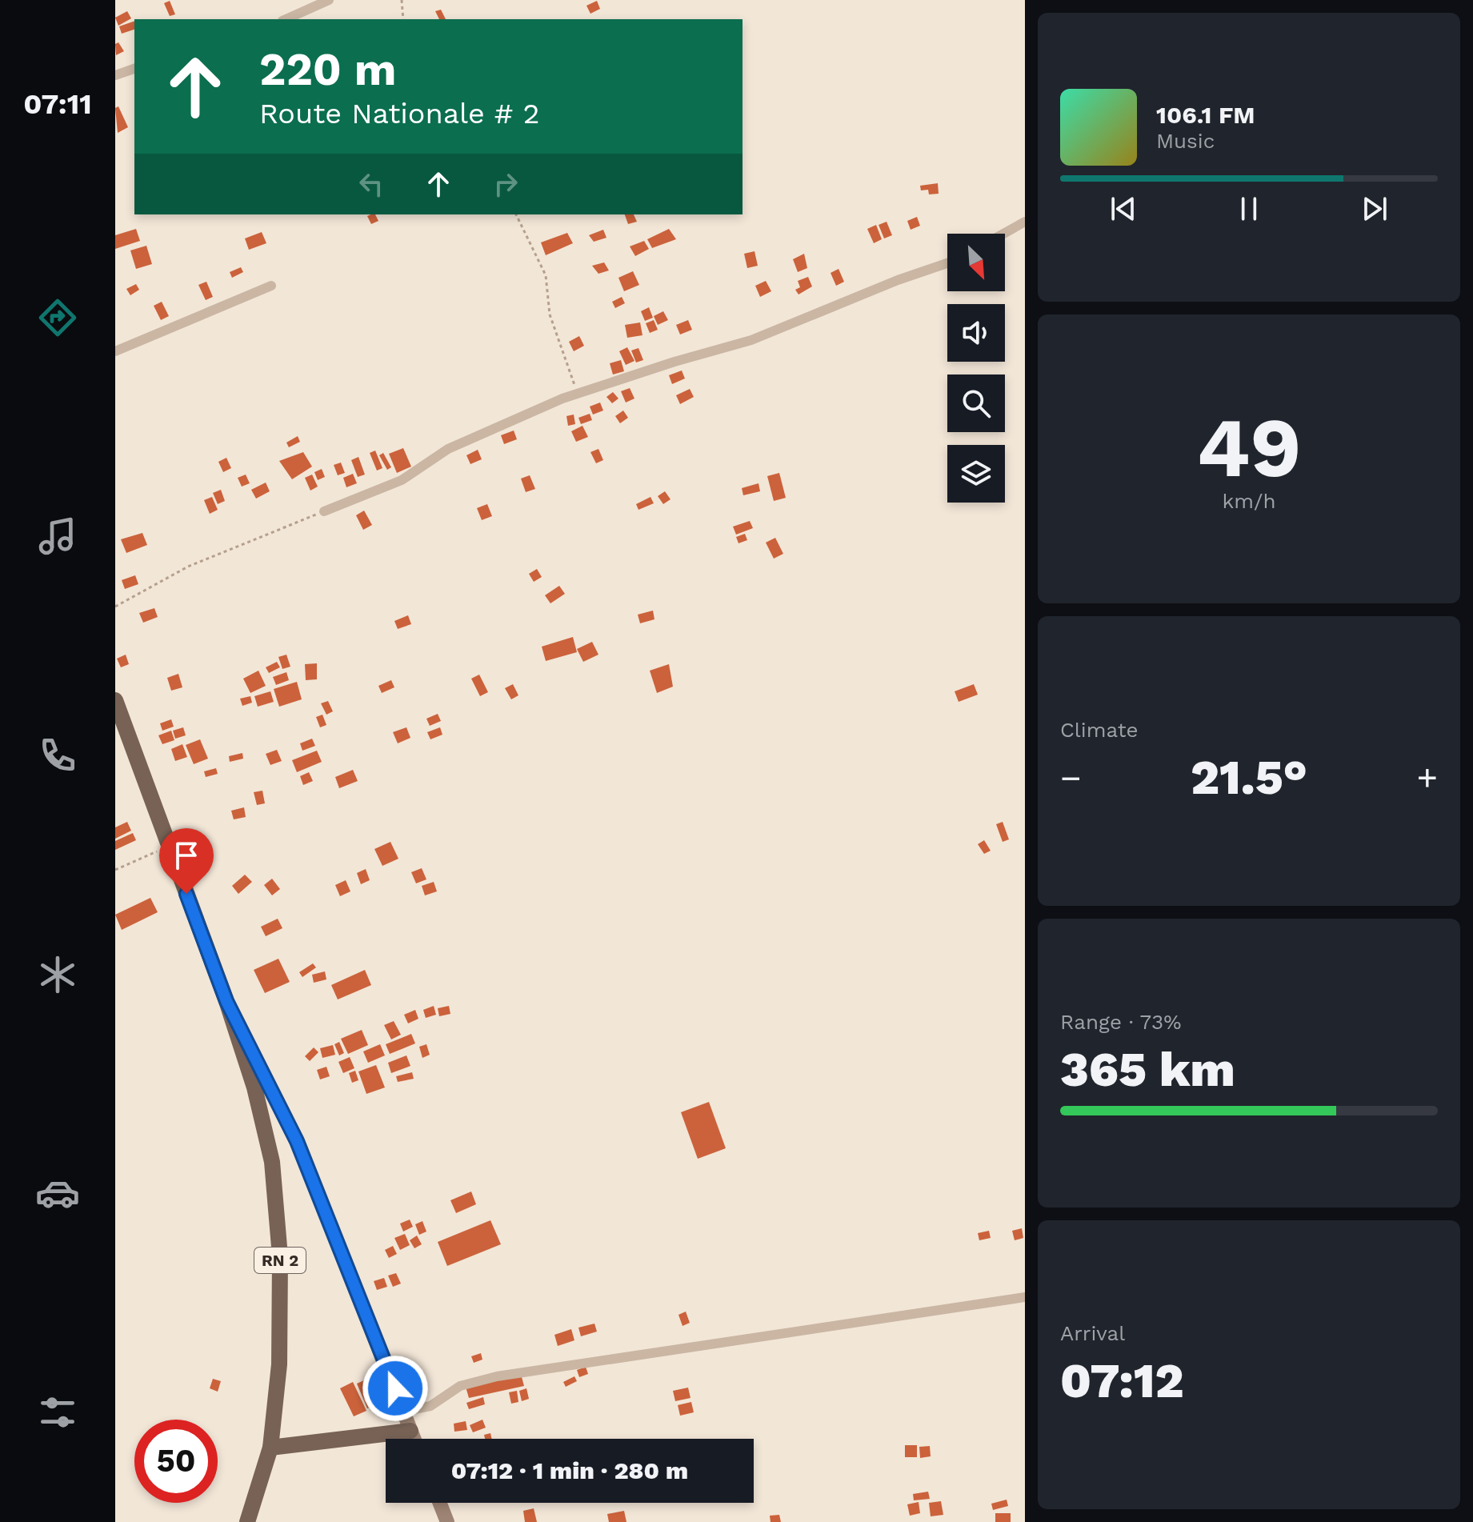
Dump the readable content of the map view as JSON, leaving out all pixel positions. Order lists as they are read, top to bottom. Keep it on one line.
{"streets":{"main road":["RN 2"]},"north":"bottom right","page":{"tabs":"07:11","turn":["220 m","Route Nationale # 2"],"song":["106.1 FM","Music"],"tile":[["49","km/h"],"Climate",["Range · 73%","365 km"],["Arrival","07:12"]],"heat":["−","21.5°","+"],"limit":"50","trip":"07:12 · 1 min · 280 m"}}
